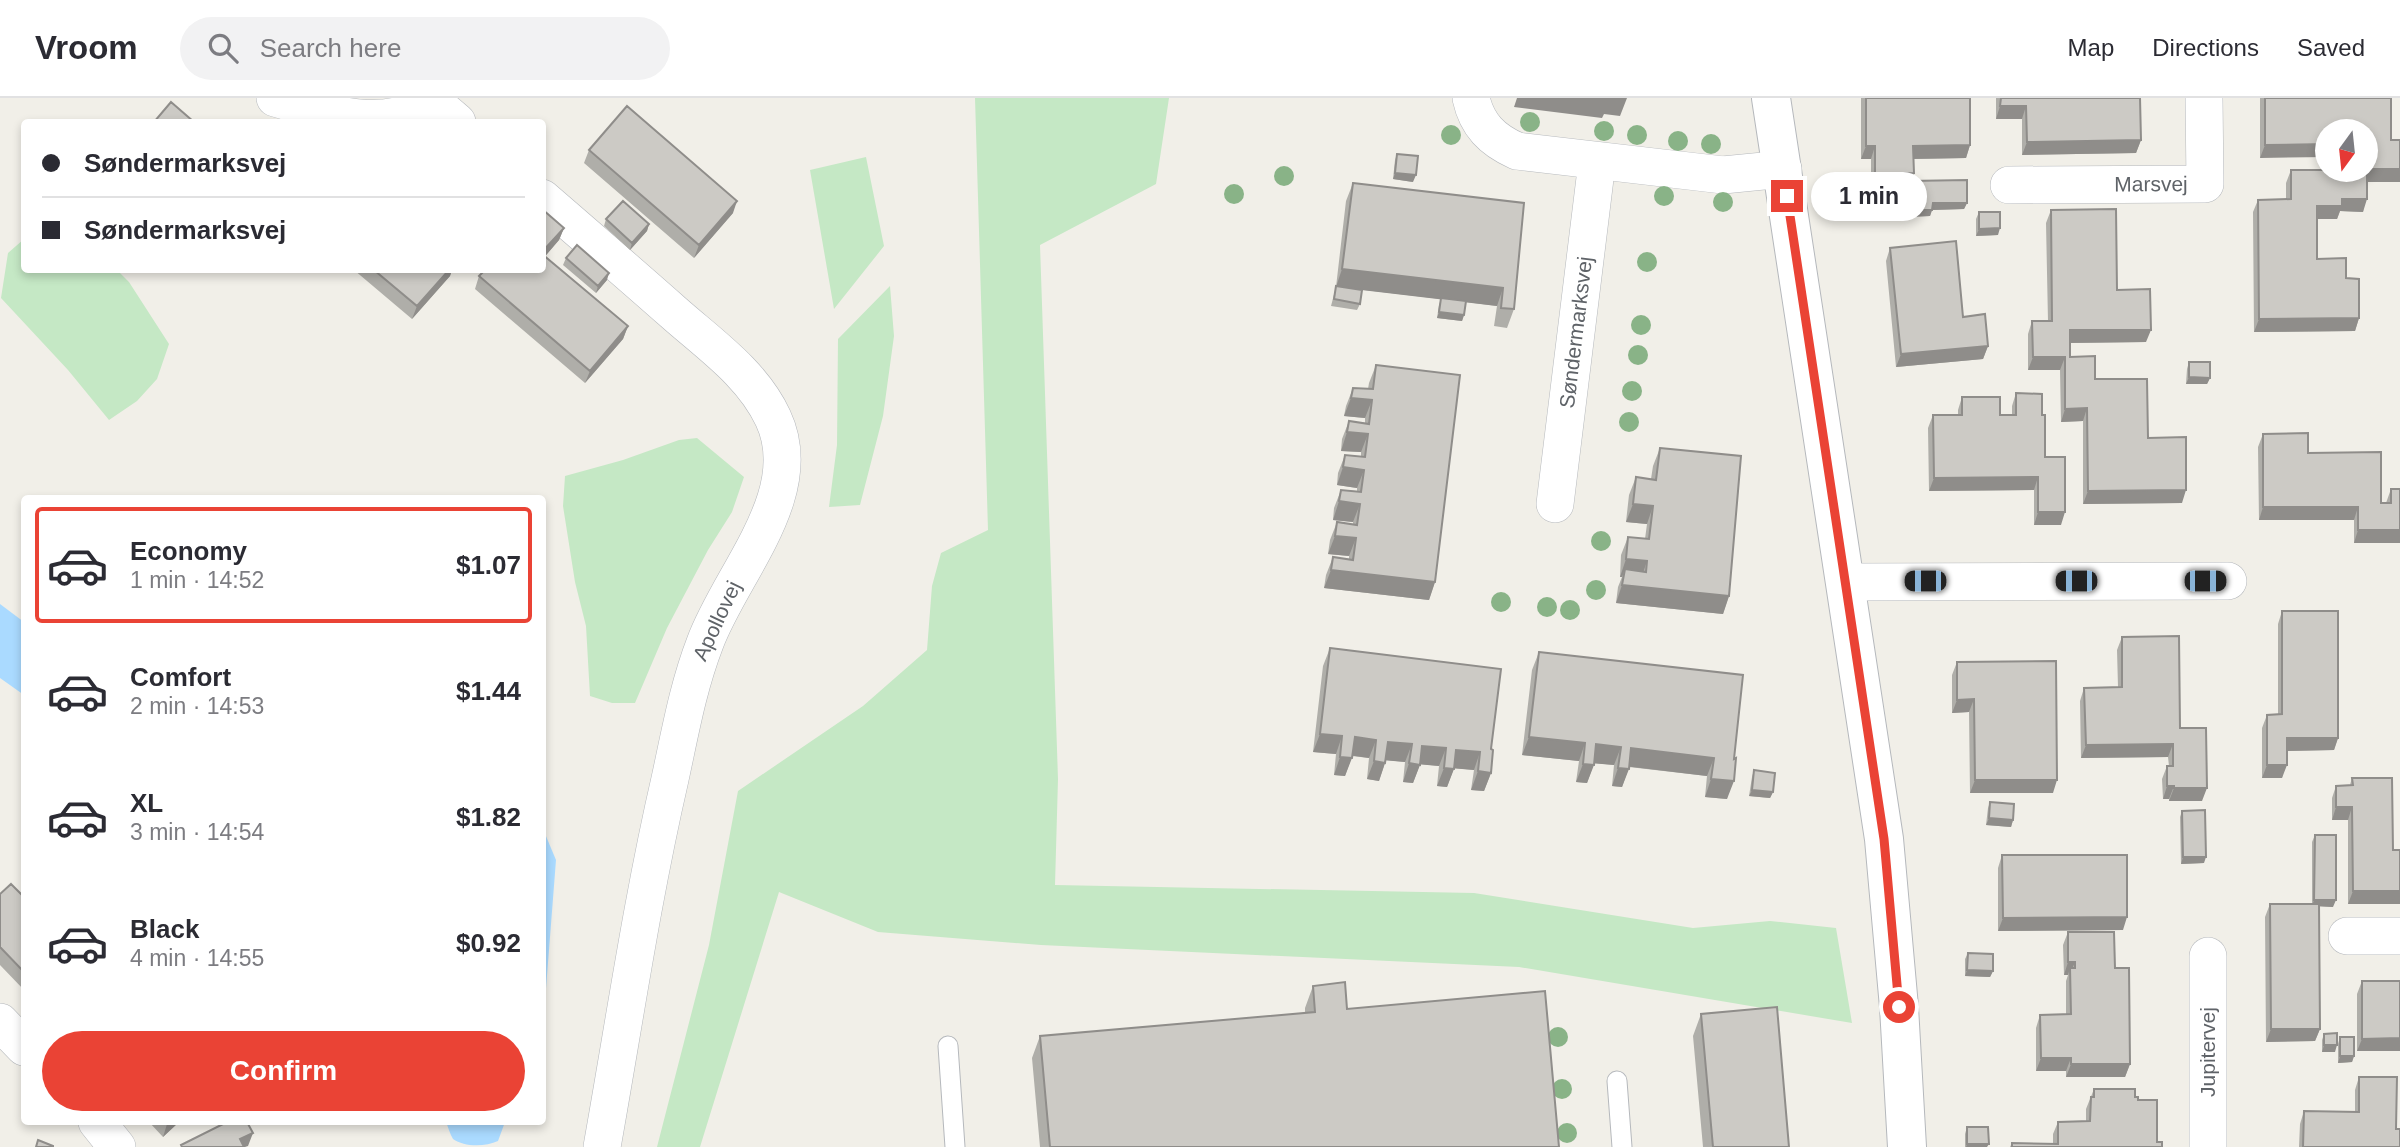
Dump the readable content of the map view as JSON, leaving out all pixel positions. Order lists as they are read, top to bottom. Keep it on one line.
{"streets":{"street":["Marsvej","Søndermarksvej","Apollovej","Jupitervej"]},"north":"bottom","page":{"header":"Vroom","search":"Search here","nav":["Map","Directions","Saved"],"banner":["Søndermarksvej","Søndermarksvej"],"bubble":"1 min","list":[{"name":"Economy","note":"1 min · 14:52","value":"$1.07"},{"name":"Comfort","note":"2 min · 14:53","value":"$1.44"},{"name":"XL","note":"3 min · 14:54","value":"$1.82"},{"name":"Black","note":"4 min · 14:55","value":"$0.92"}],"buttons":"Confirm"}}
